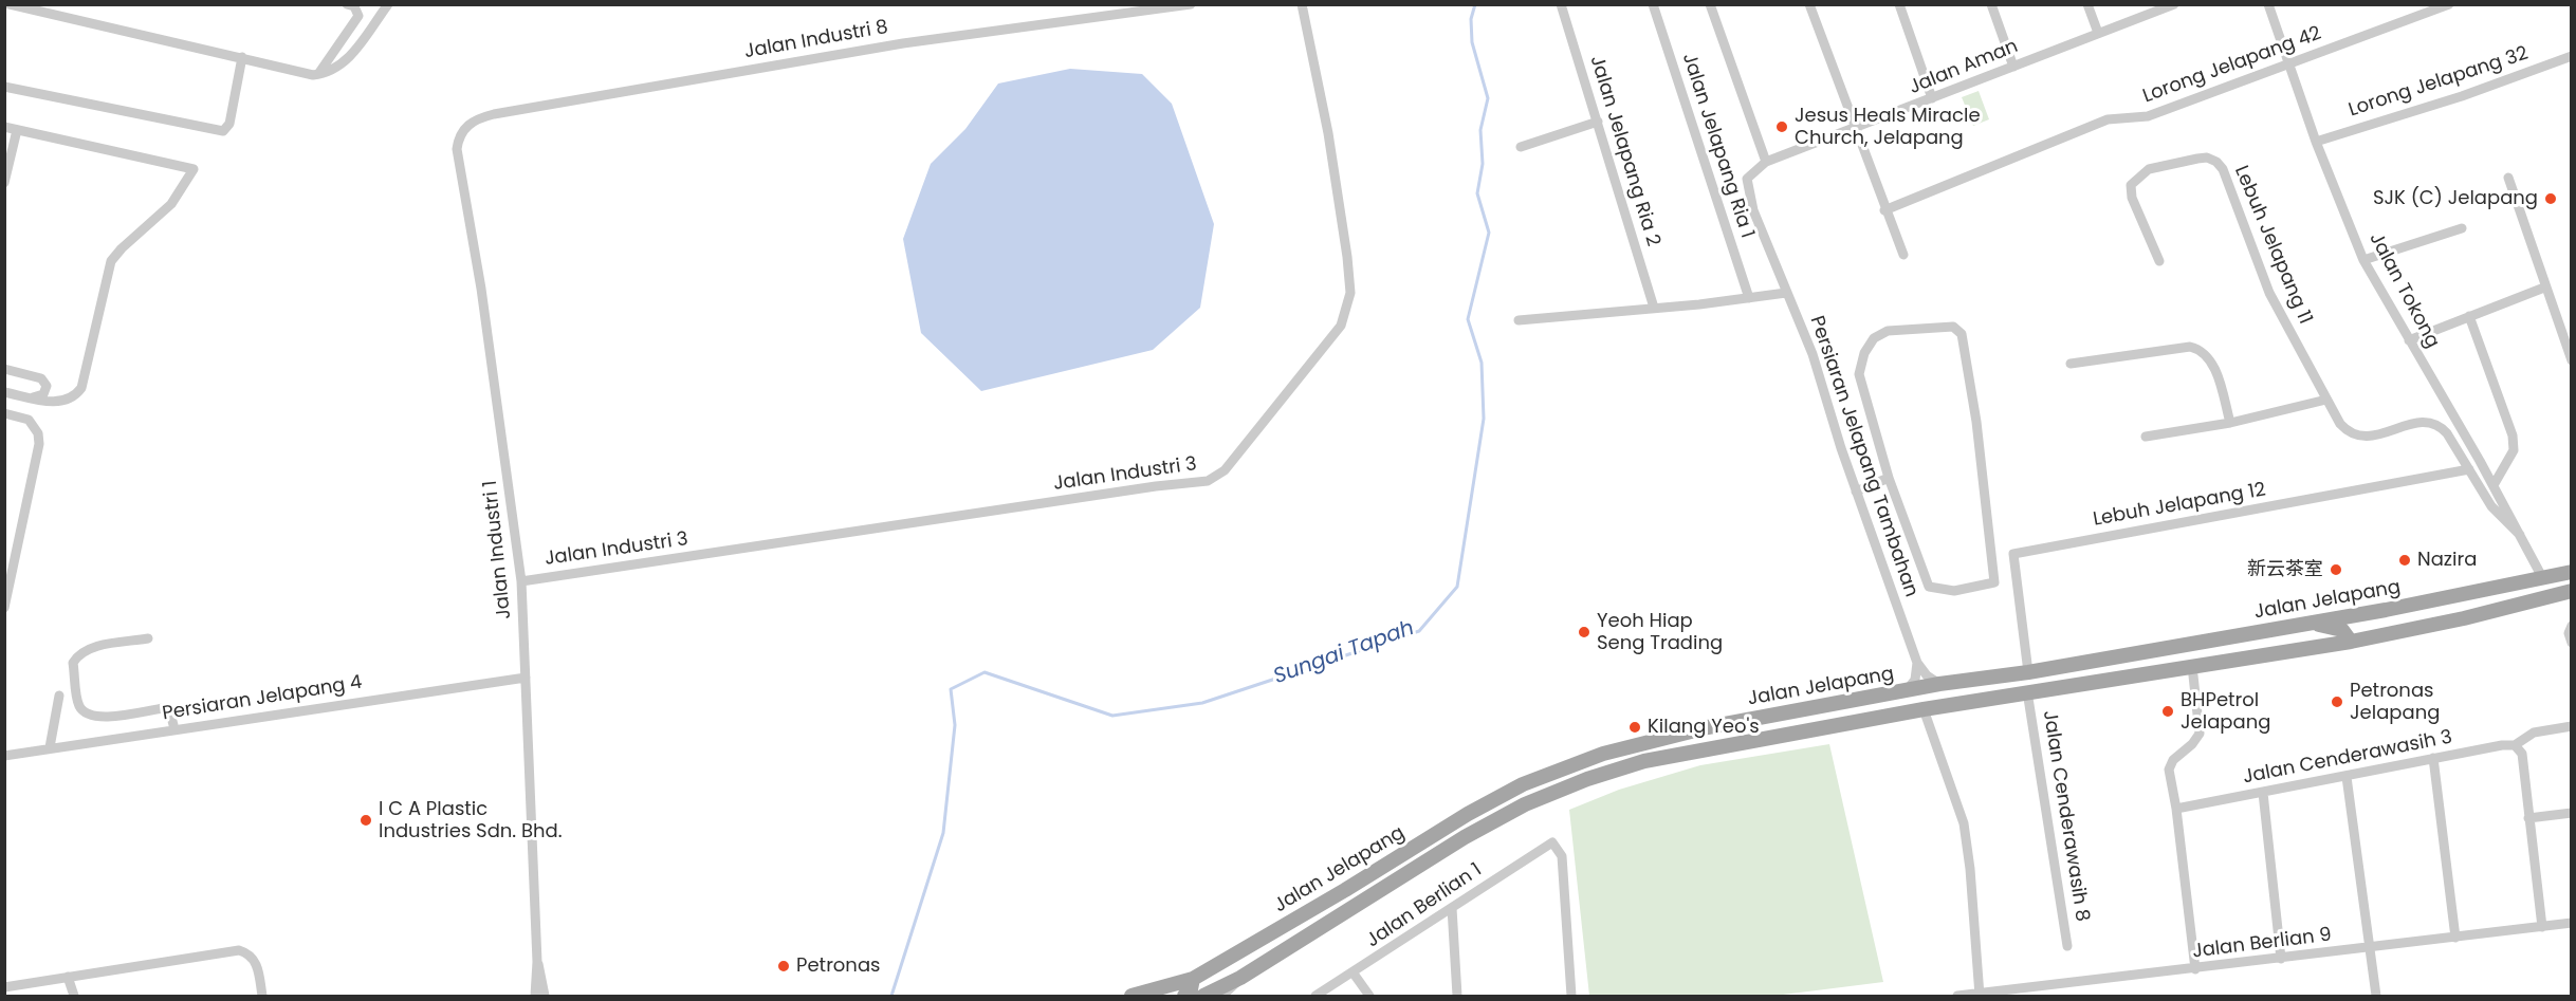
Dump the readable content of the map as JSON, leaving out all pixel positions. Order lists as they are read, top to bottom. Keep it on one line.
{"streets":{"main road":["Jalan Jelapang"],"street":["Jalan Industri 8","Lorong Jelapang 42","Jalan Aman","Lorong Jelapang 32","Jalan Jelapang Ria 1","Jalan Jelapang Ria 2","Lebuh Jelapang 11","Jalan Tokong","Persiaran Jelapang Tambahan","Jalan Industri 3","Lebuh Jelapang 12","Jalan Industri 1","Persiaran Jelapang 4","Jalan Cenderawasih 3","Jalan Cenderawasih 8","Jalan Berlian 1","Jalan Berlian 9"]},"crossings":[["Jalan Industri 8","Jalan Industri 1"],["Lorong Jelapang 42","Jalan Tokong"],["Jalan Aman","Persiaran Jelapang Tambahan"],["Lorong Jelapang 32","Jalan Tokong"],["Lebuh Jelapang 11","Lebuh Jelapang 12"],["Jalan Tokong","Jalan Jelapang"],["Persiaran Jelapang Tambahan","Jalan Jelapang"],["Jalan Industri 3","Jalan Industri 1"],["Lebuh Jelapang 12","Jalan Jelapang"],["Jalan Industri 1","Persiaran Jelapang 4"],["Jalan Jelapang","Jalan Cenderawasih 8"]],"water":["Sungai Tapah"],"places":["Jesus Heals Miracle Church, Jelapang","SJK (C) Jelapang","Nazira","新云茶室","Yeoh Hiap Seng Trading","Petronas Jelapang","BHPetrol Jelapang","Kilang Yeo's","I C A Plastic Industries Sdn. Bhd.","Petronas"]}
